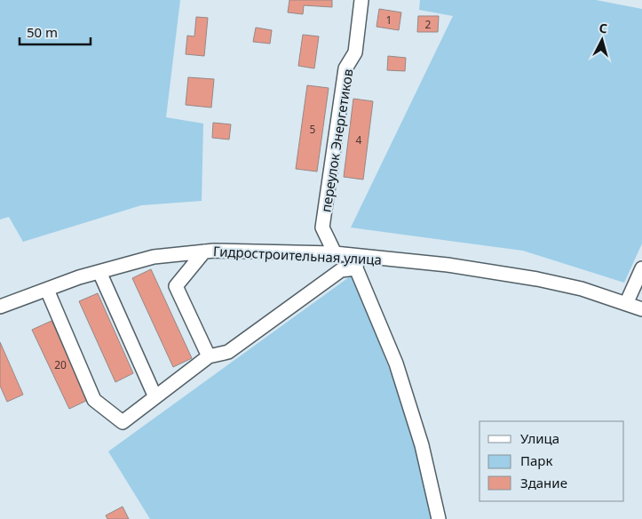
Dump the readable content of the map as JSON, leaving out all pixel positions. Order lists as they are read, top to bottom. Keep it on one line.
{"streets":{"street":["переулок Энергетиков","Гидростроительная улица"]},"crossings":[["переулок Энергетиков","Гидростроительная улица"]],"house_numbers":["1","2","5","4","20"],"legend":["Улица","Парк","Здание"],"scale_bar":"50 m","north":"top"}
